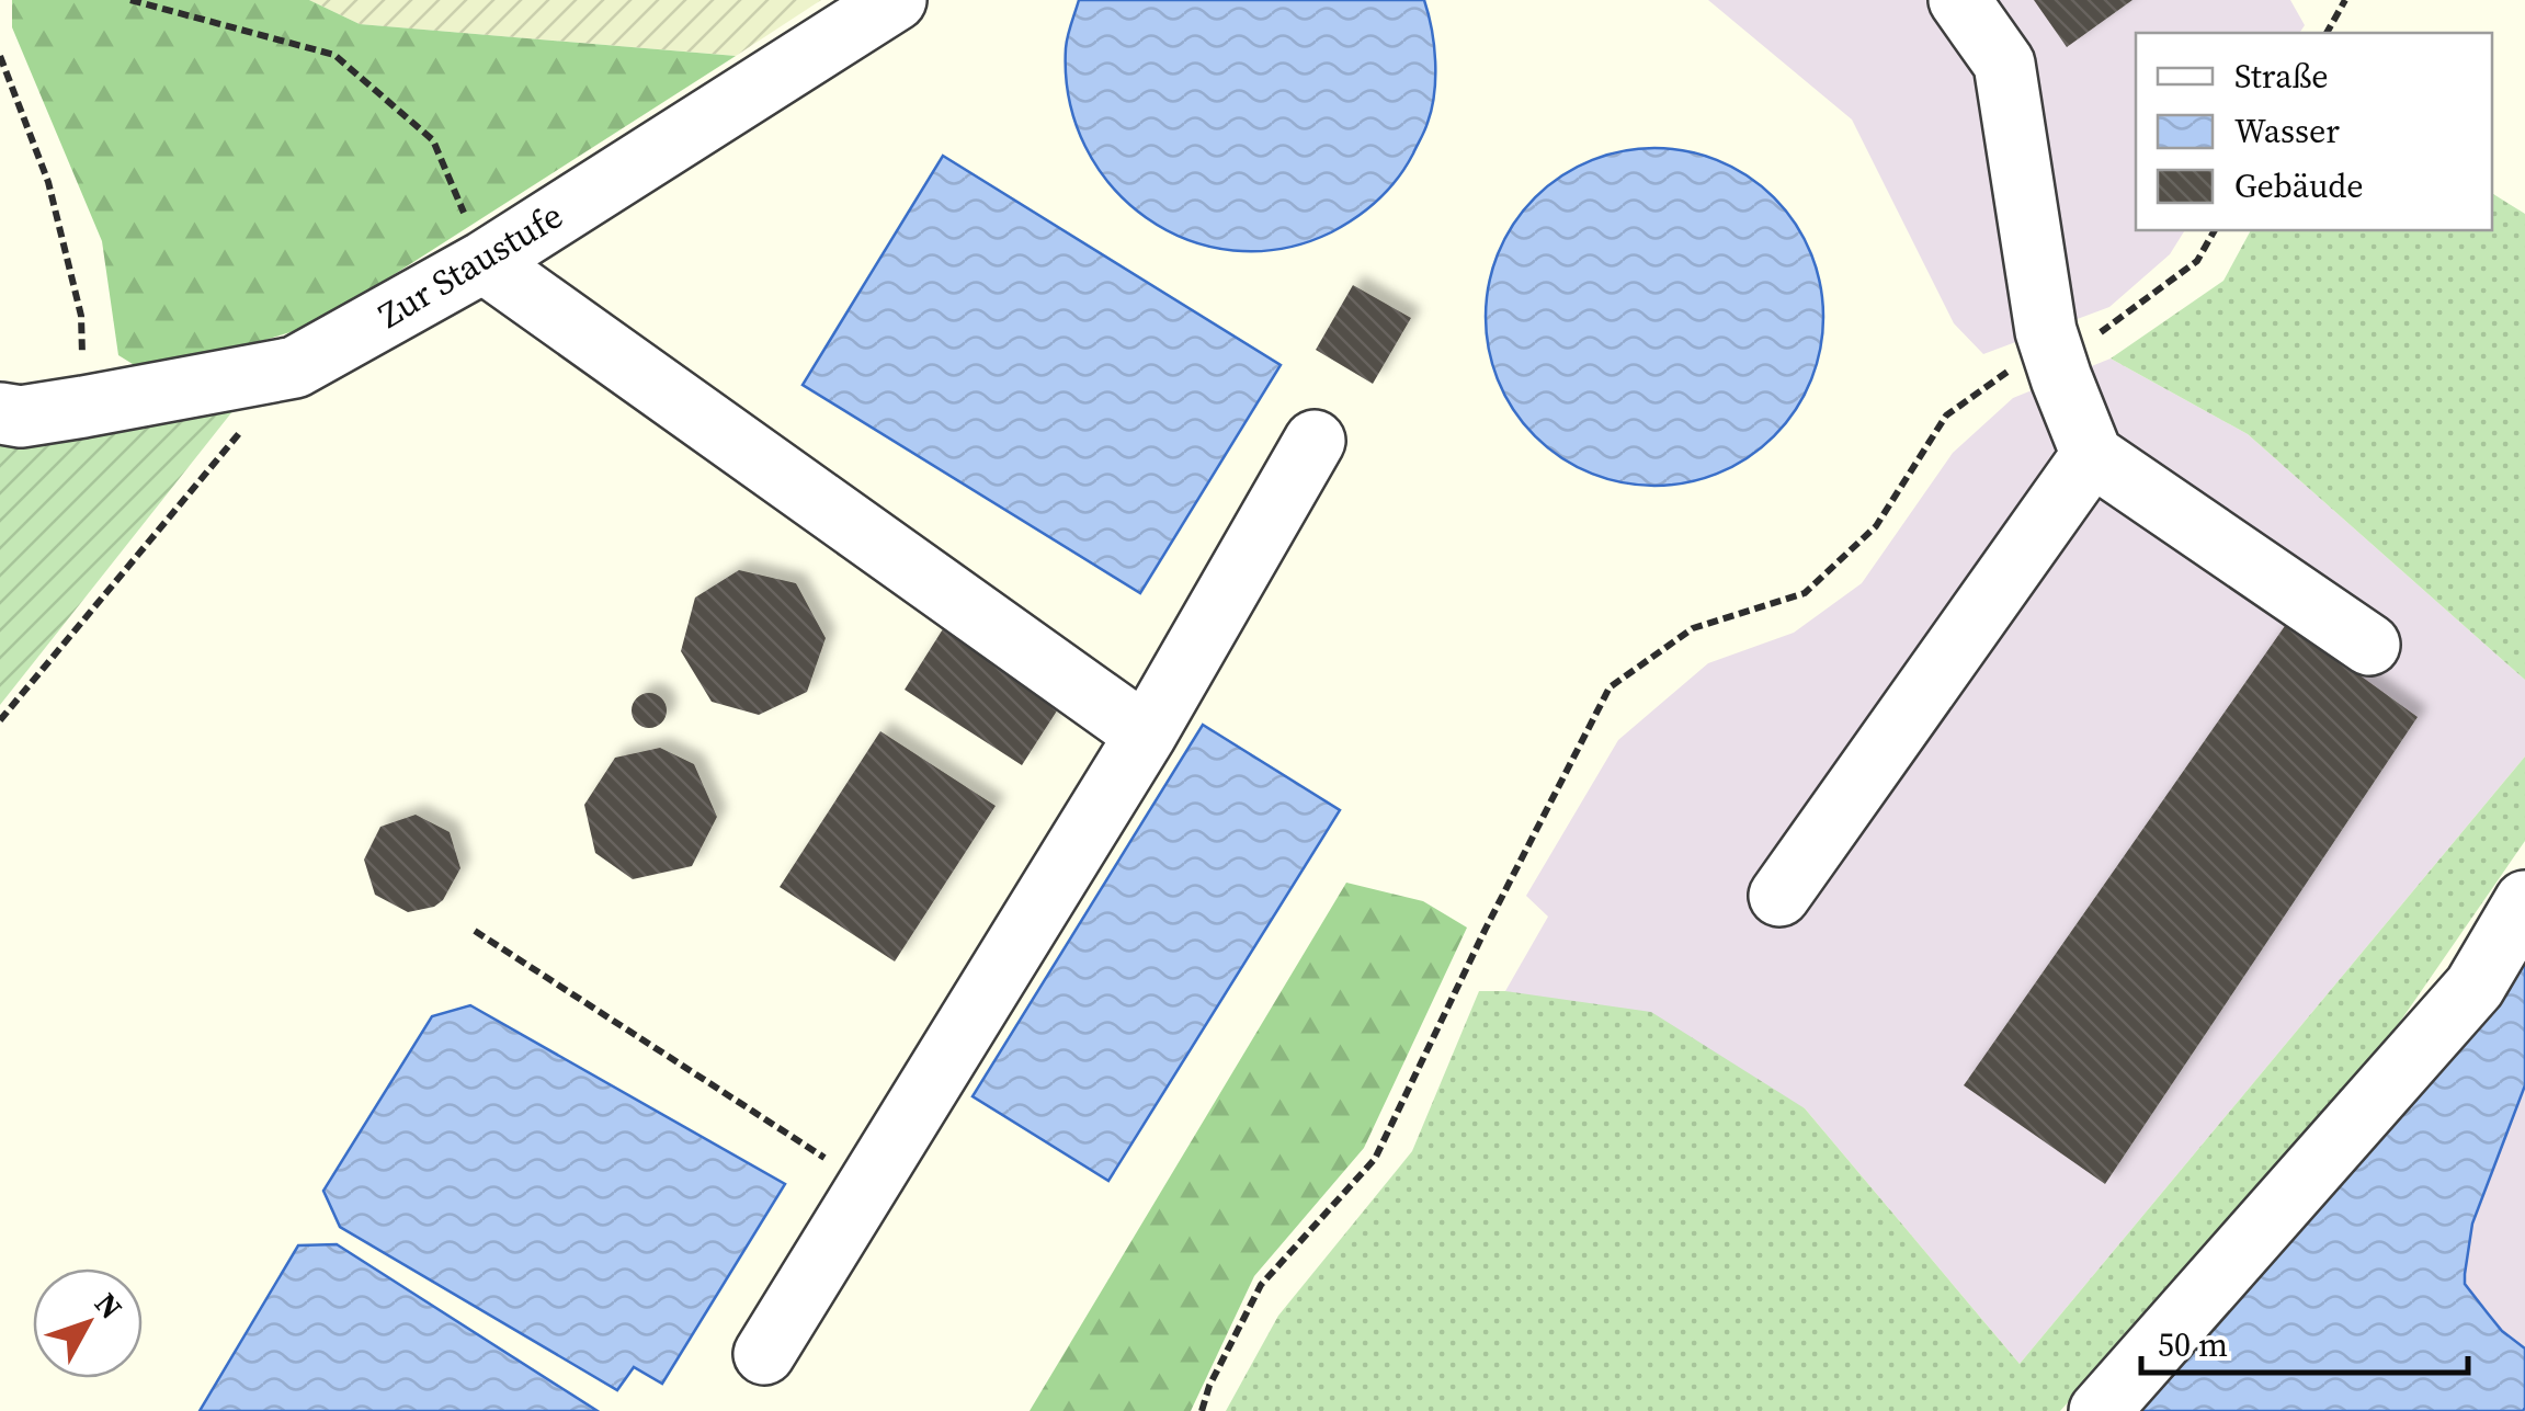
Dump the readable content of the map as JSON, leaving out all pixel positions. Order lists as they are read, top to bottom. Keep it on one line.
{"streets":{"street":["Zur Staustufe"]},"legend":["Straße","Wasser","Gebäude"],"scale_bar":"50 m","north":"top right"}
